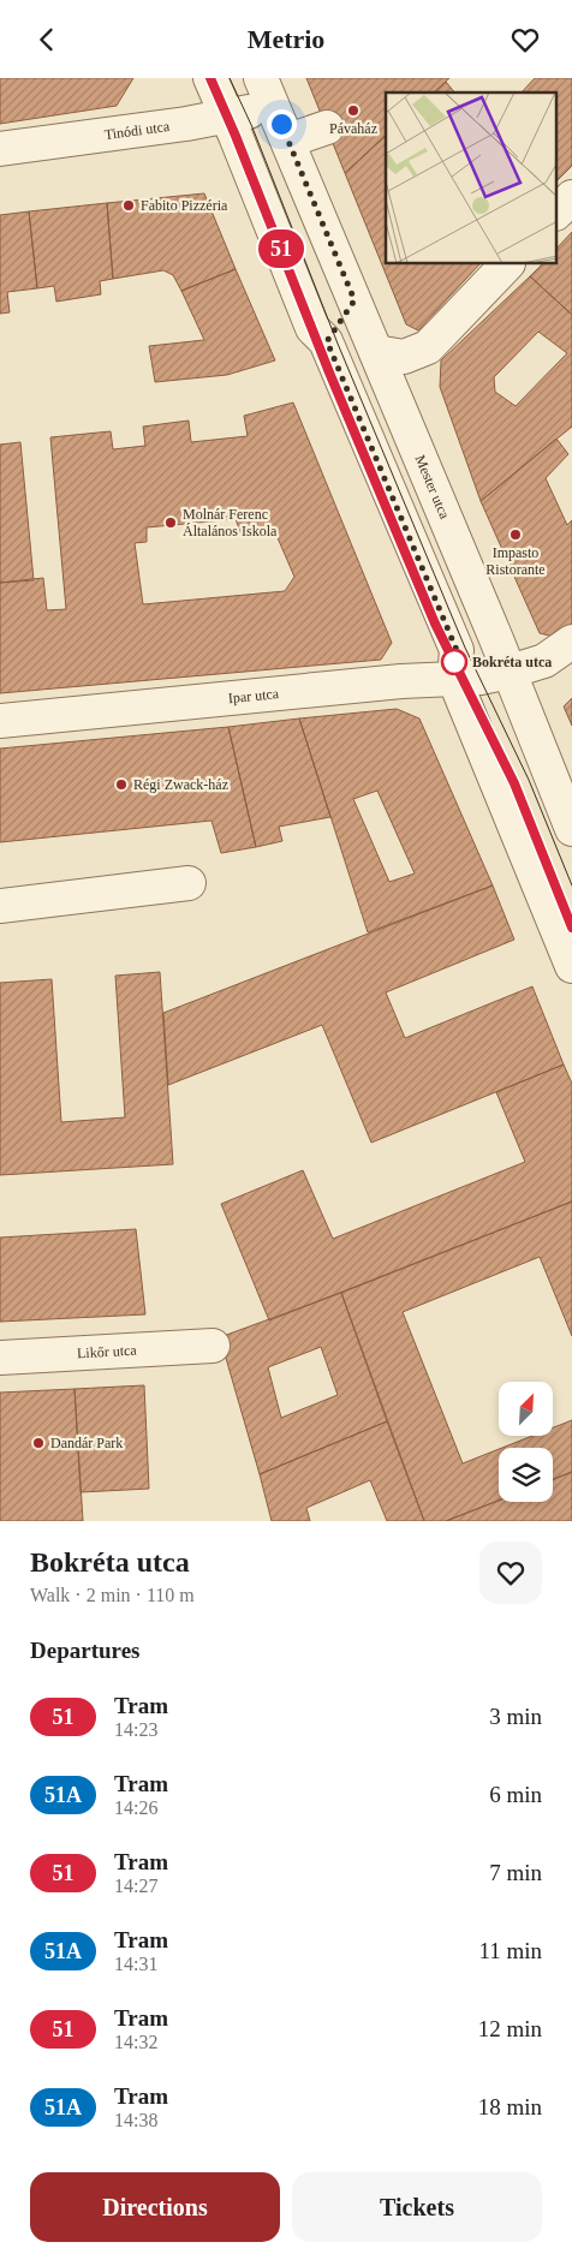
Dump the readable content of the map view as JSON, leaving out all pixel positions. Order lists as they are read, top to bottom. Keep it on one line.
{"streets":{"street":["Tinódi utca","Mester utca","Ipar utca","Likőr utca"]},"crossings":[["Tinódi utca","Mester utca"],["Mester utca","Ipar utca"]],"places":["Pávaház","Fabito Pizzéria","Molnár Ferenc Általános Iskola","Impasto Ristorante","Bokréta utca","Régi Zwack-ház","Dandár Park"],"lines":["tram line 51"],"north":"top right","page":{"header":"Metrio","on_map":"51","heading":[["Bokréta utca","Walk · 2 min · 110 m"],"Departures"],"list":[{"mark":"51","name":"Tram","note":"14:23","value":"3 min"},{"mark":"51A","name":"Tram","note":"14:26","value":"6 min"},{"mark":"51","name":"Tram","note":"14:27","value":"7 min"},{"mark":"51A","name":"Tram","note":"14:31","value":"11 min"},{"mark":"51","name":"Tram","note":"14:32","value":"12 min"},{"mark":"51A","name":"Tram","note":"14:38","value":"18 min"}],"buttons":["Directions","Tickets"]}}
